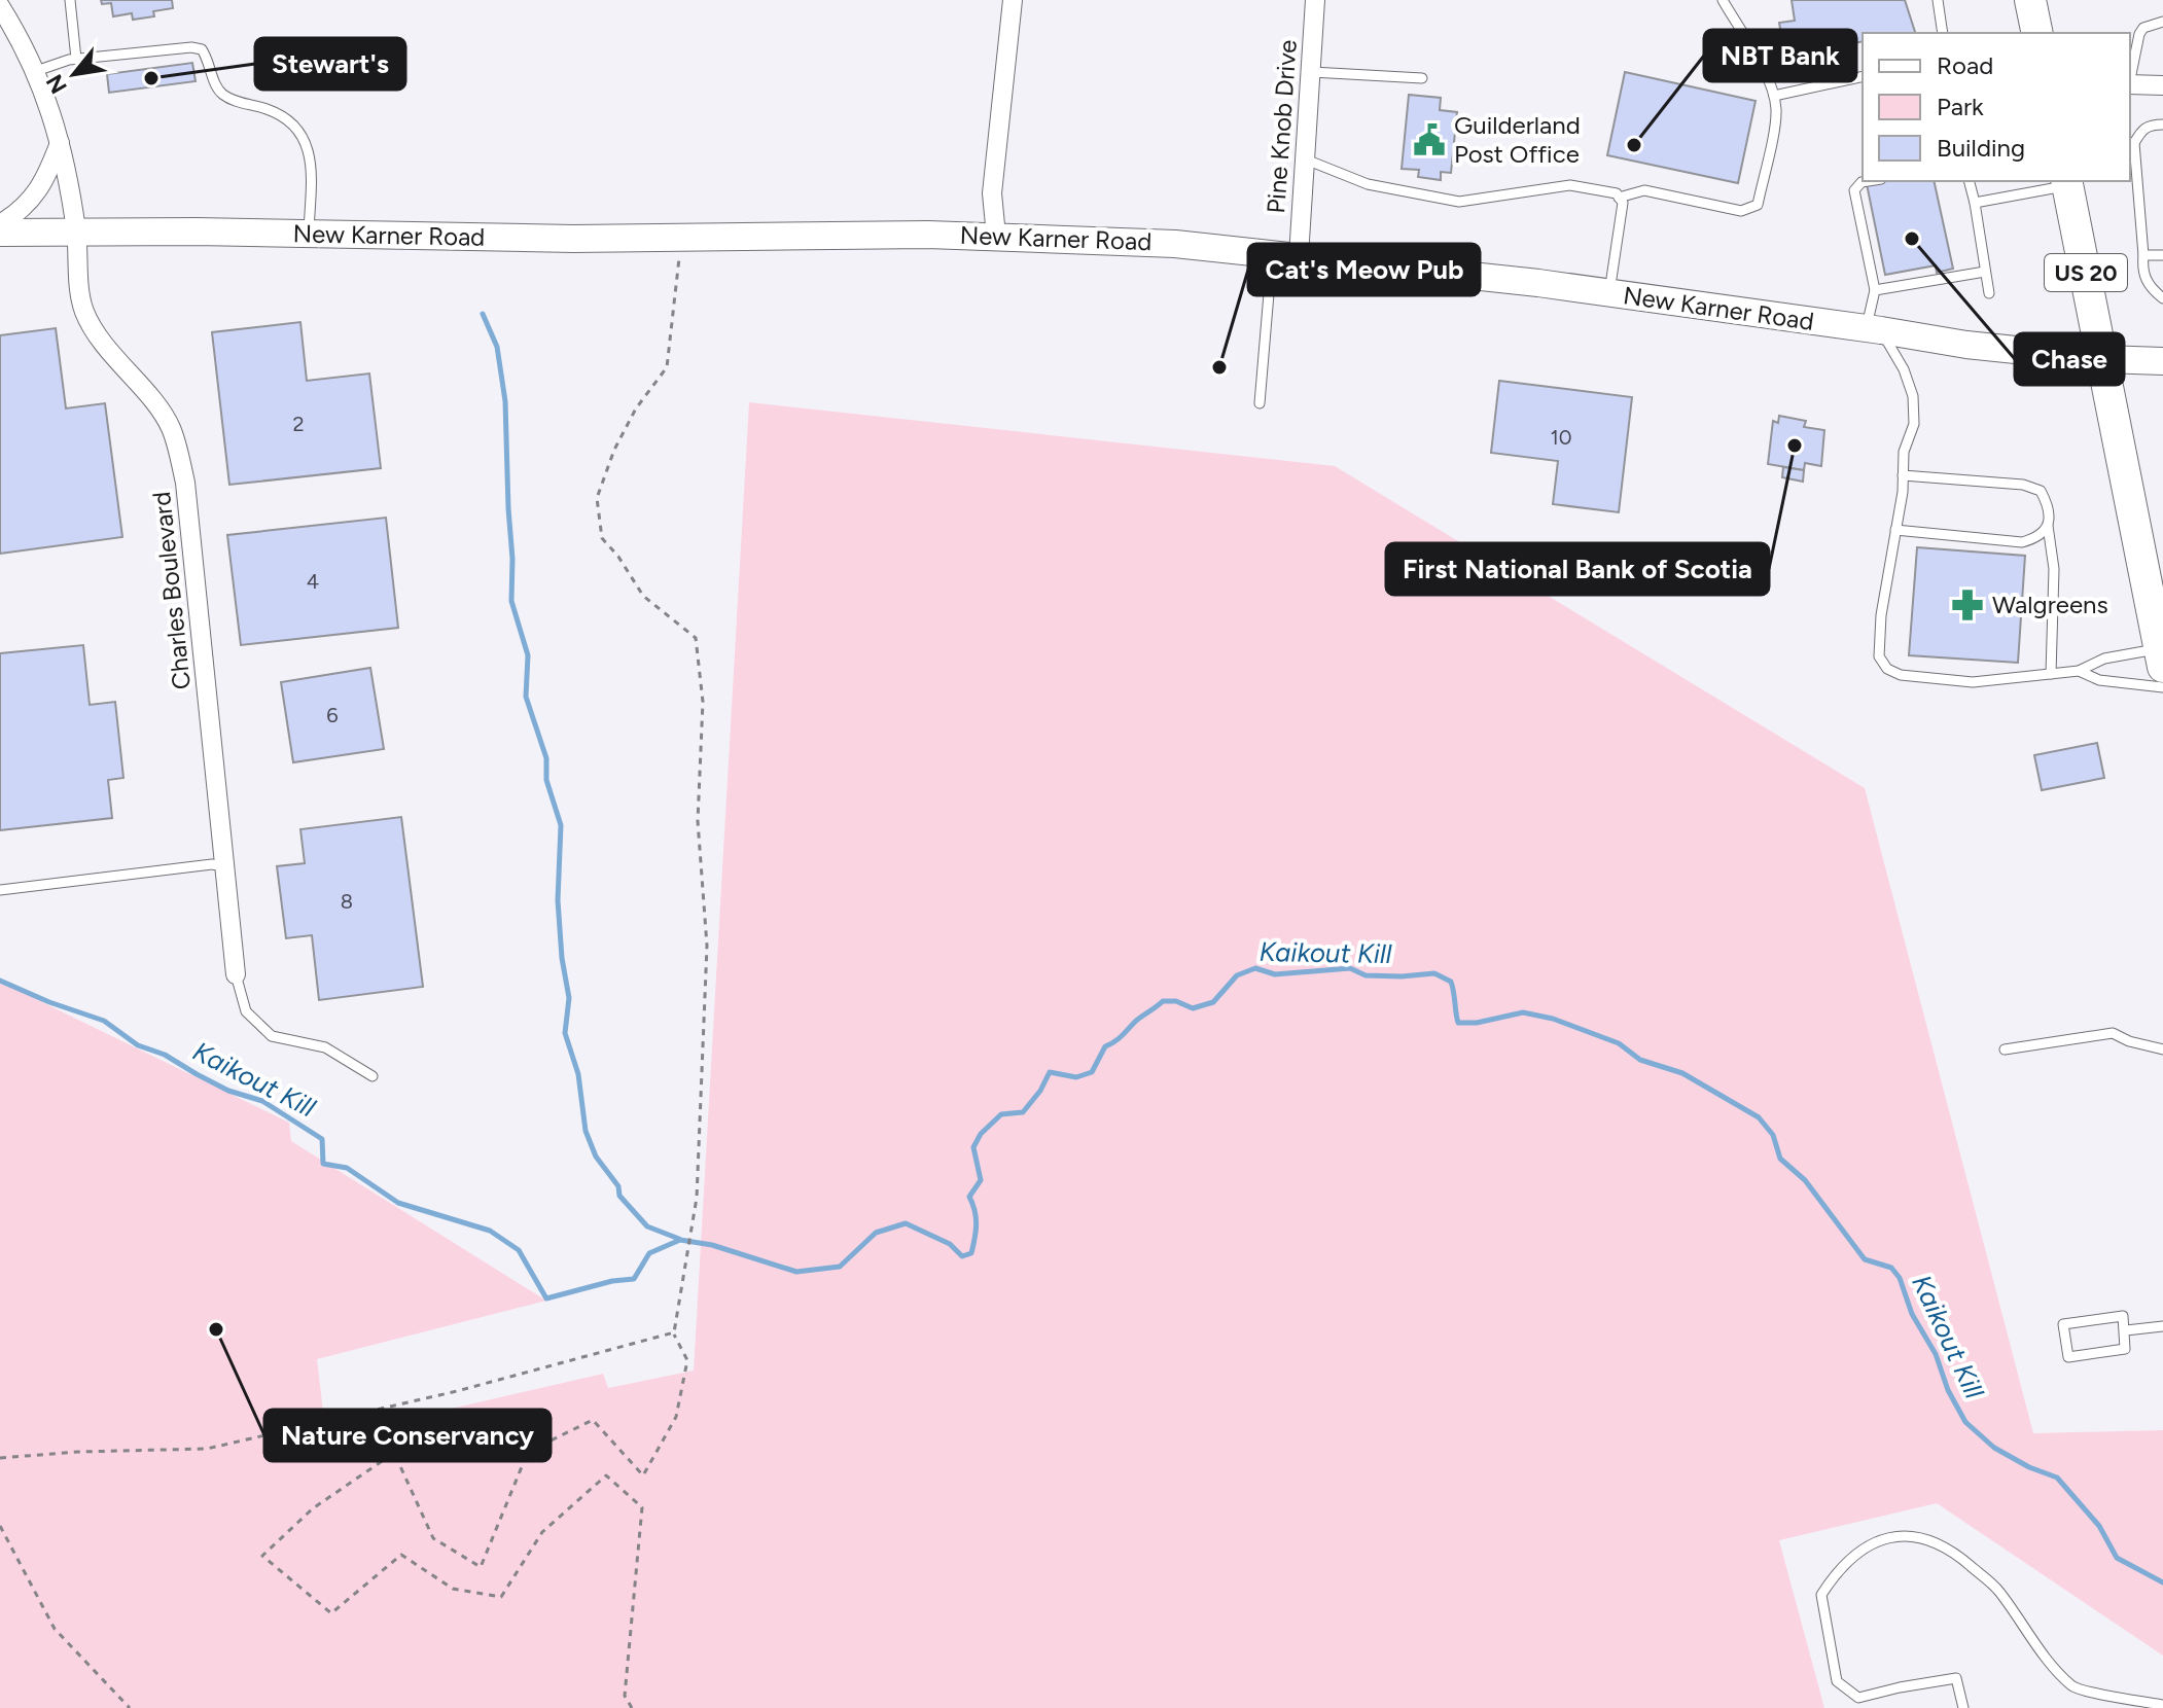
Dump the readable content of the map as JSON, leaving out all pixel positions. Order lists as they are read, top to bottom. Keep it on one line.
{"streets":{"main road":["New Karner Road","US 20"],"street":["Pine Knob Drive","Charles Boulevard"]},"crossings":[["Pine Knob Drive","New Karner Road"],["New Karner Road","US 20"],["New Karner Road","Charles Boulevard"]],"water":["Kaikout Kill"],"places":{"other":["Stewart's","NBT Bank","Chase","Cat's Meow Pub","First National Bank of Scotia","Nature Conservancy"],"public building":["Guilderland Post Office"],"pharmacy":["Walgreens"]},"house_numbers":["2","10","4","6","8"],"legend":["Road","Park","Building"],"north":"bottom left"}
